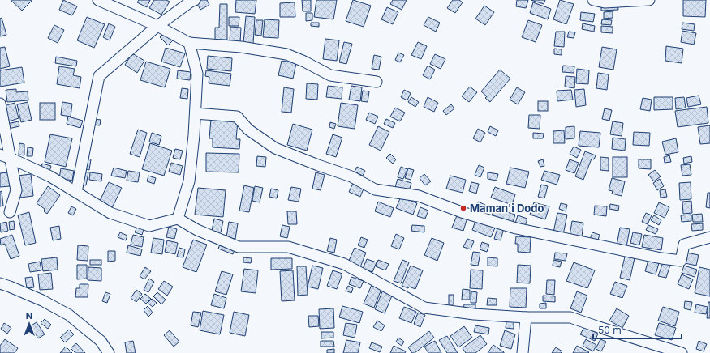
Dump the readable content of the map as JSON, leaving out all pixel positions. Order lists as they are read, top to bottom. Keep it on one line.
{"places":["Maman'i Dodo"],"scale_bar":"50 m","north":"top"}
